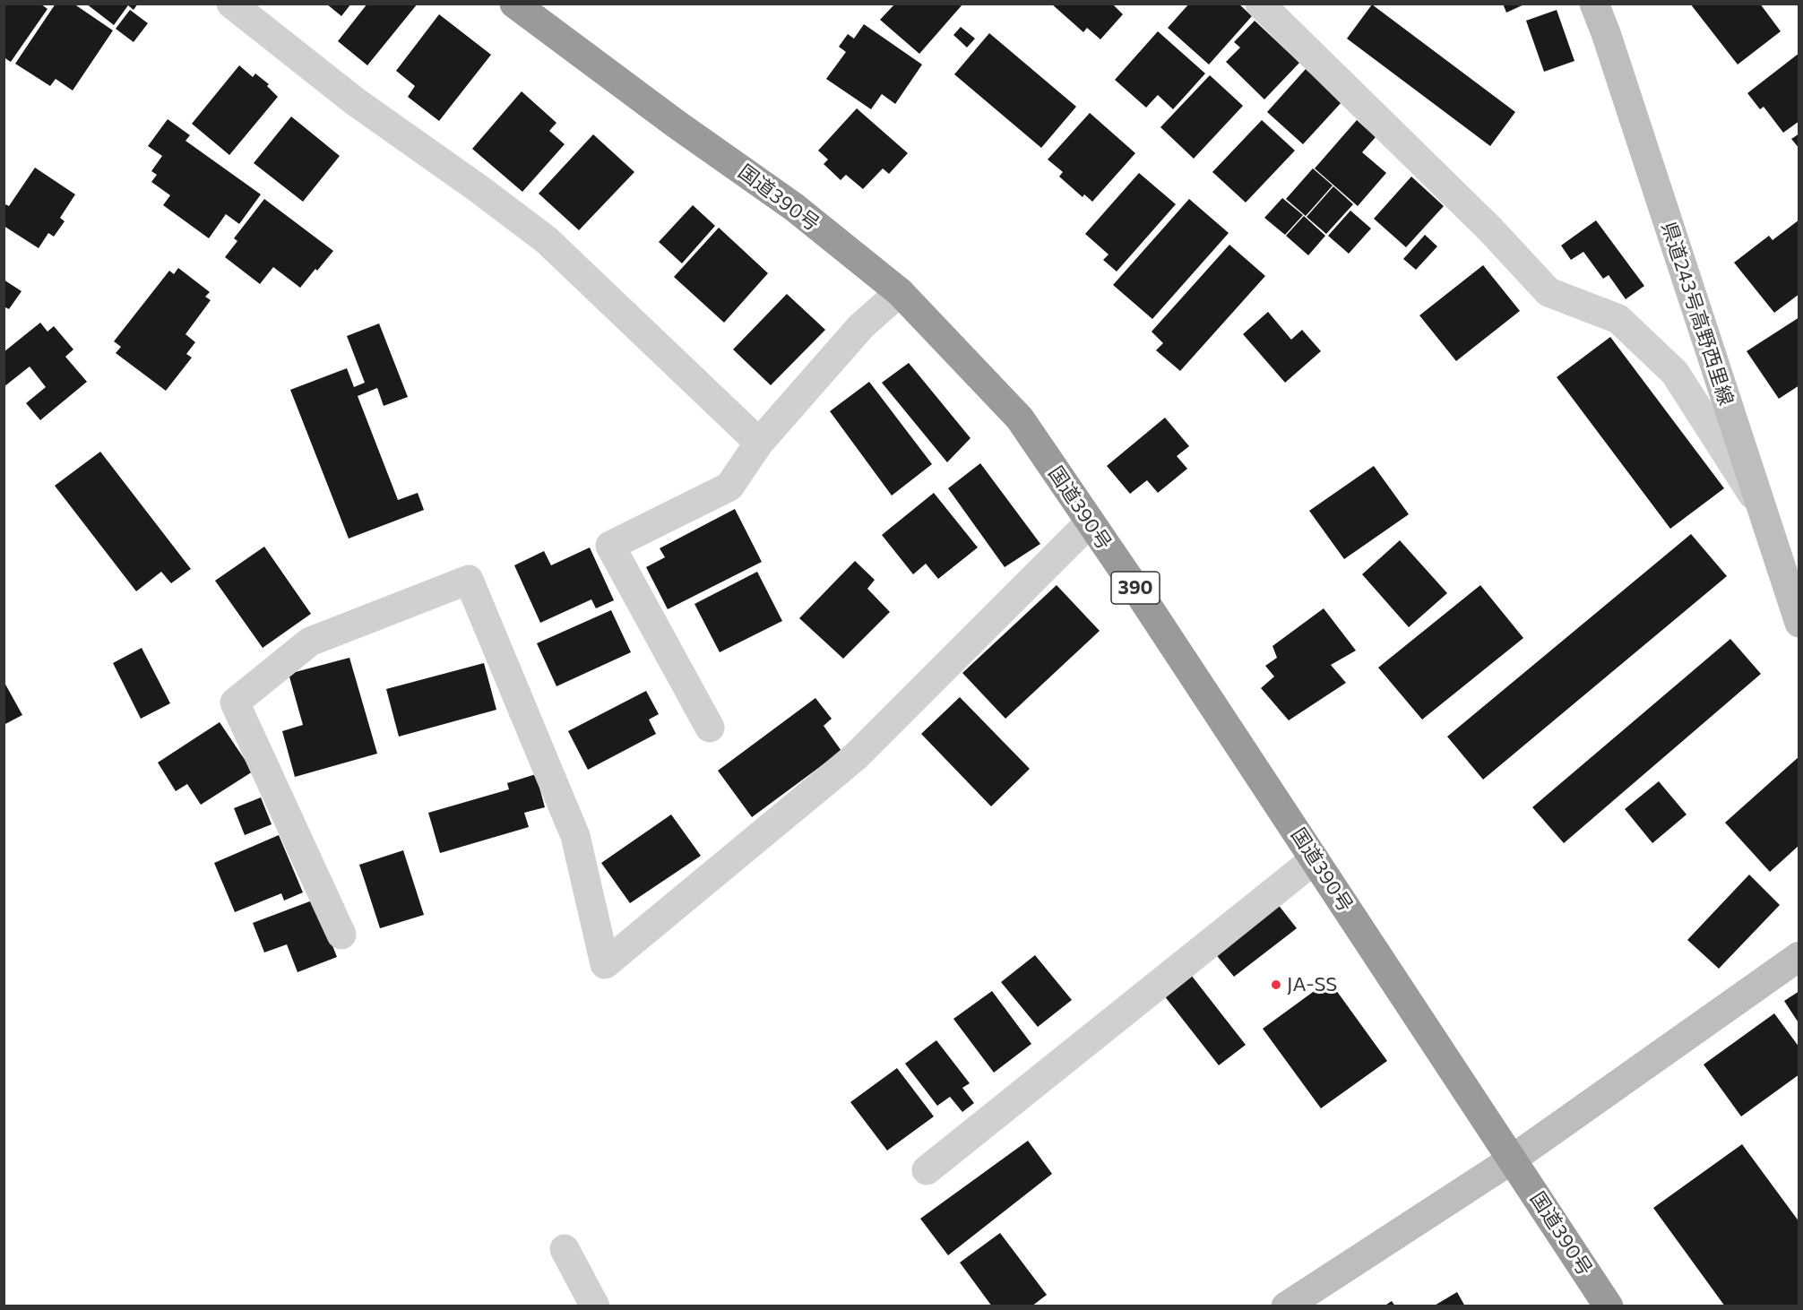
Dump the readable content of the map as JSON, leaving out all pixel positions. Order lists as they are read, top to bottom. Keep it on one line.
{"streets":{"highway":["国道390号","390"],"main road":["県道243号高野西里線"]},"places":["JA-SS"]}
